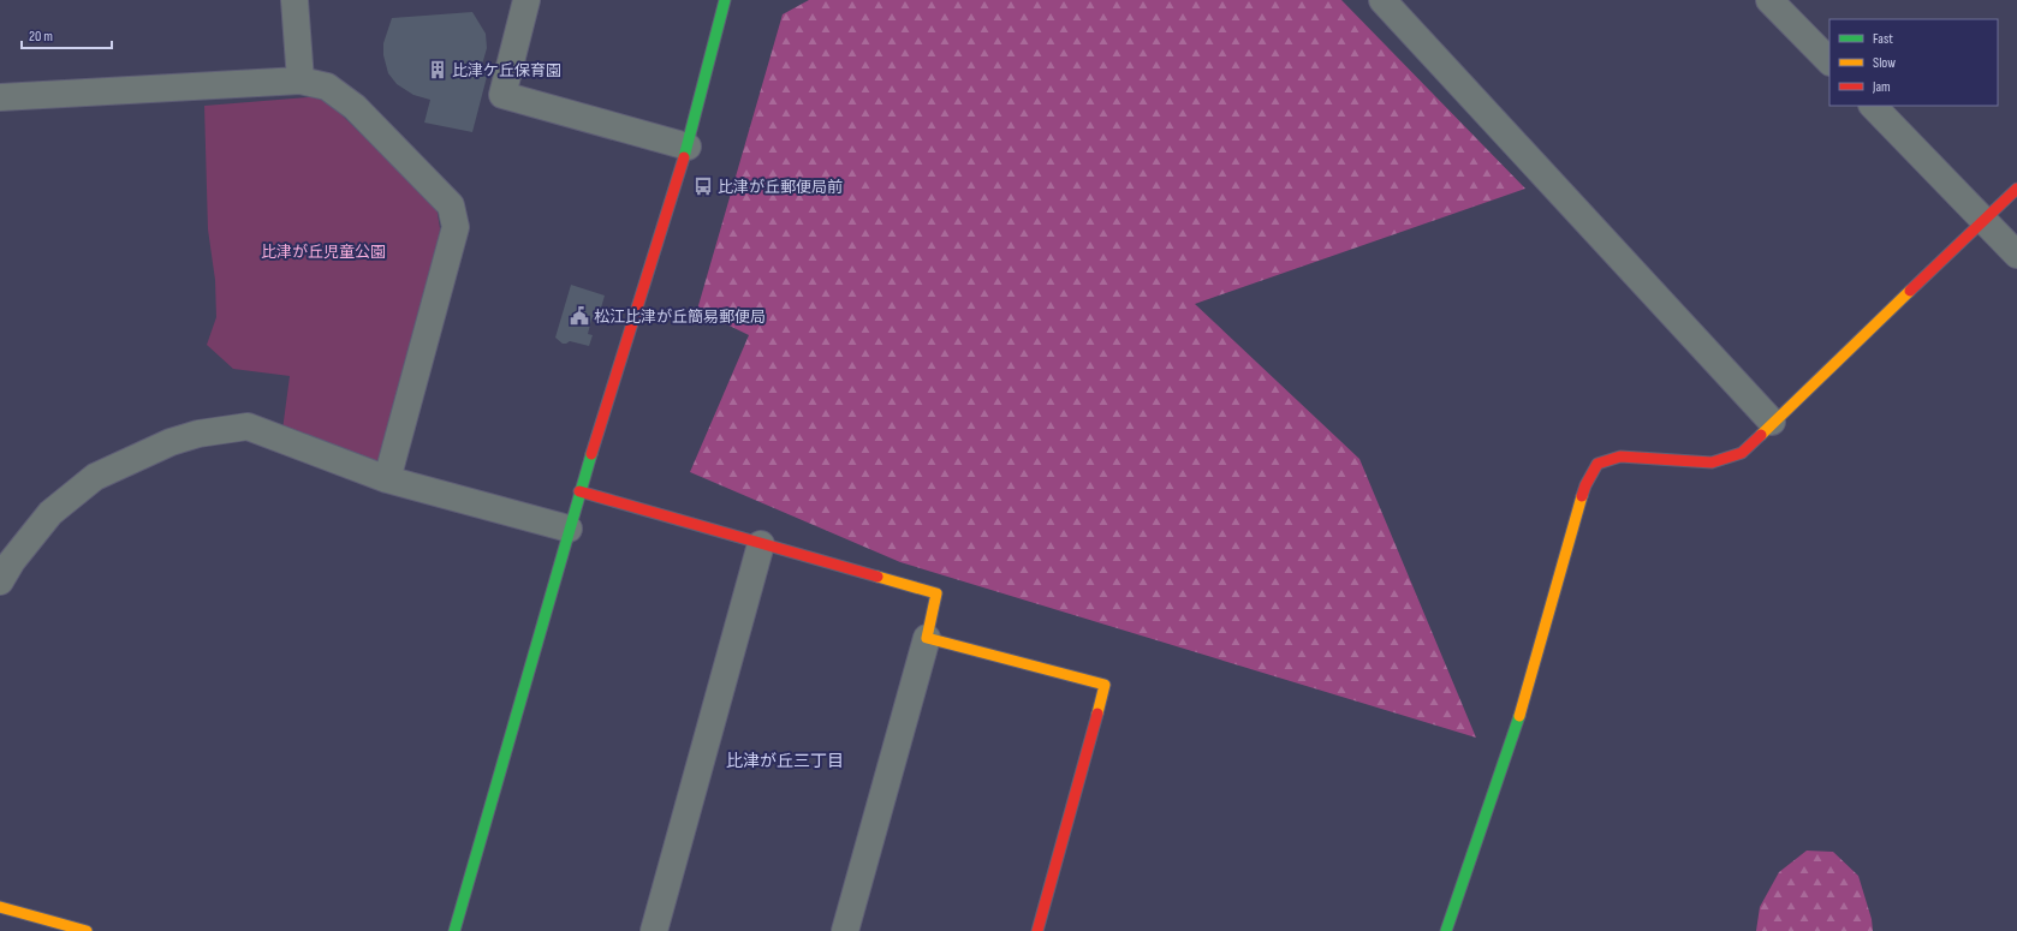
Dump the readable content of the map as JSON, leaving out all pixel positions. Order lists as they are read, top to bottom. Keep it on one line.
{"districts":["比津が丘三丁目"],"parks":["比津が丘児童公園"],"places":{"building":["比津ケ丘保育園"],"bus stop":["比津が丘郵便局前"],"public building":["松江比津が丘簡易郵便局"]},"legend":["Fast","Slow","Jam"],"scale_bar":"20 m"}
